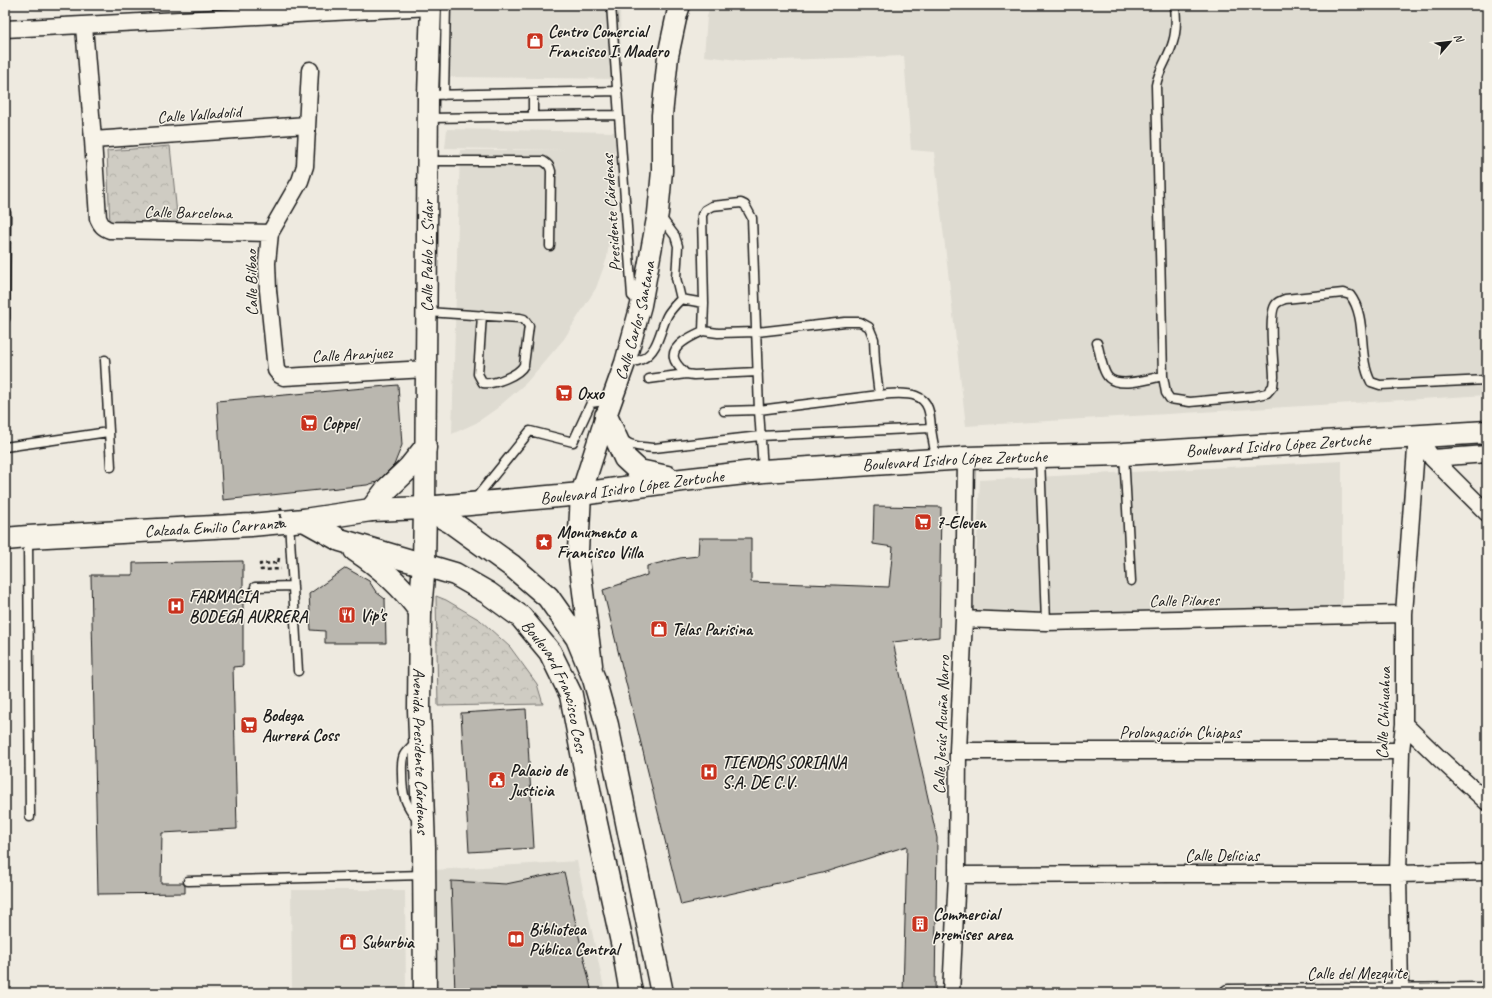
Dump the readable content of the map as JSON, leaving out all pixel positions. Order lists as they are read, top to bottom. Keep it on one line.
{"streets":{"main road":["Boulevard Isidro López Zertuche","Calzada Emilio Carranza","Boulevard Francisco Coss","Avenida Presidente Cárdenas"],"street":["Calle Valladolid","Calle Barcelona","Calle Pablo L. Sidar","Calle Bilbao","Calle Carlos Santana","Calle Aranjuez","Calle Pilares","Calle Chihuahua","Calle Jesús Acuña Narro","Prolongación Chiapas","Calle Delicias","Calle del Mezquite"],"lane":["Presidente Cárdenas"]},"crossings":[["Calle Valladolid","Calle Barcelona"],["Calle Valladolid","Calle Bilbao"],["Calle Barcelona","Calle Bilbao"],["Presidente Cárdenas","Calle Carlos Santana"],["Calle Pablo L. Sidar","Calle Aranjuez"],["Calle Pablo L. Sidar","Boulevard Isidro López Zertuche"],["Calle Pablo L. Sidar","Calzada Emilio Carranza"],["Calle Pablo L. Sidar","Boulevard Francisco Coss"],["Calle Pablo L. Sidar","Avenida Presidente Cárdenas"],["Calle Bilbao","Calle Aranjuez"],["Calle Carlos Santana","Boulevard Isidro López Zertuche"],["Calle Carlos Santana","Boulevard Francisco Coss"],["Boulevard Isidro López Zertuche","Calzada Emilio Carranza"],["Boulevard Isidro López Zertuche","Boulevard Francisco Coss"],["Boulevard Isidro López Zertuche","Calle Chihuahua"],["Boulevard Isidro López Zertuche","Calle Jesús Acuña Narro"],["Boulevard Isidro López Zertuche","Avenida Presidente Cárdenas"],["Calzada Emilio Carranza","Boulevard Francisco Coss"],["Calzada Emilio Carranza","Avenida Presidente Cárdenas"],["Calle Pilares","Calle Chihuahua"],["Calle Pilares","Calle Jesús Acuña Narro"],["Boulevard Francisco Coss","Avenida Presidente Cárdenas"],["Calle Chihuahua","Prolongación Chiapas"],["Calle Chihuahua","Calle Delicias"],["Calle Chihuahua","Calle del Mezquite"],["Calle Jesús Acuña Narro","Prolongación Chiapas"],["Calle Jesús Acuña Narro","Calle Delicias"]],"places":{"shop":["Centro Comercial Francisco I. Madero","Telas Parisina","Suburbia"],"supermarket":["Oxxo","Coppel","7-Eleven","Bodega Aurrerá Coss"],"place":["Monumento a Francisco Villa"],"hospital":["FARMACIA BODEGA AURRERA","TIENDAS SORIANA S.A. DE C.V."],"restaurant":["Vip's"],"public building":["Palacio de Justicia"],"building":["Commercial premises area"],"library":["Biblioteca Pública Central"]},"north":"top right"}
